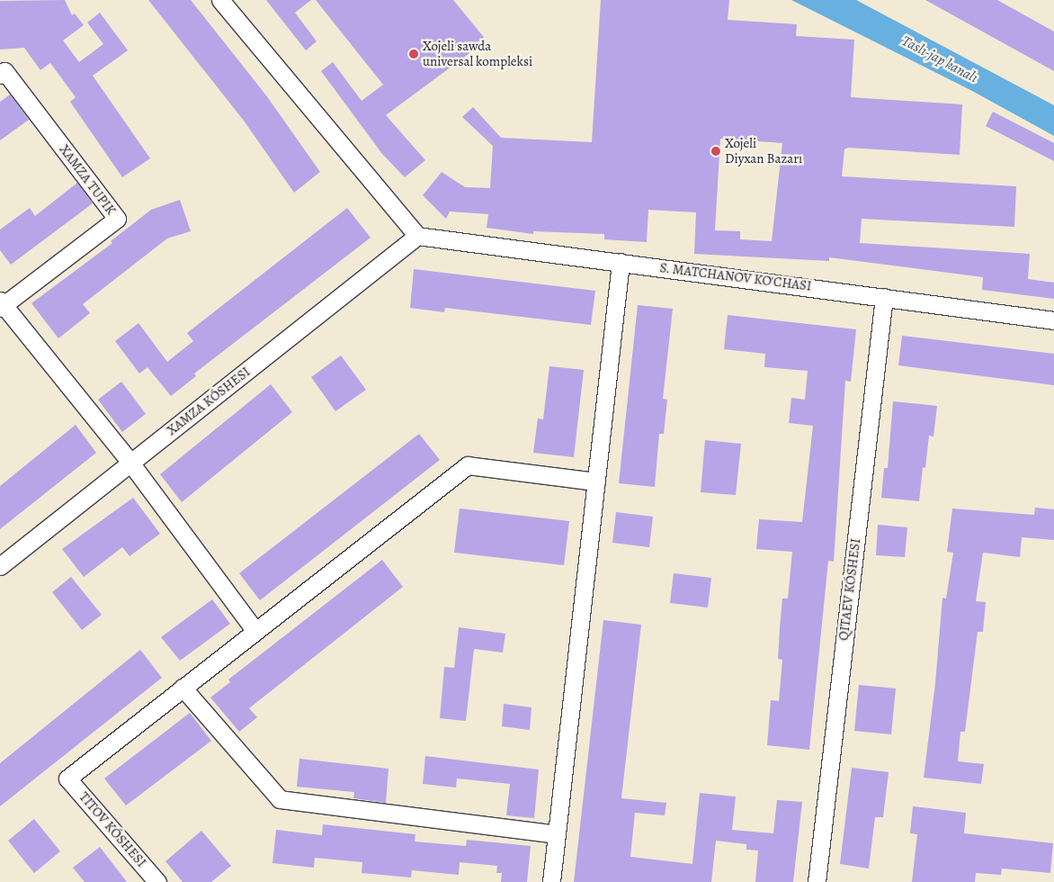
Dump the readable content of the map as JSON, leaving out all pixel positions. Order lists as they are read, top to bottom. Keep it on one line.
{"streets":{"street":["XAMZA TUPIK","S. MATCHANOV KO'CHASI","XAMZA KÓSHESI","QITAEV KÓSHESI","TITOV KÓSHESI"]},"crossings":[["S. MATCHANOV KO'CHASI","XAMZA KÓSHESI"],["S. MATCHANOV KO'CHASI","QITAEV KÓSHESI"]],"water":["Taslı-jap kanalı"],"places":["Xojeli sawda universal kompleksi","Xojeli Diyxan Bazarı"]}
